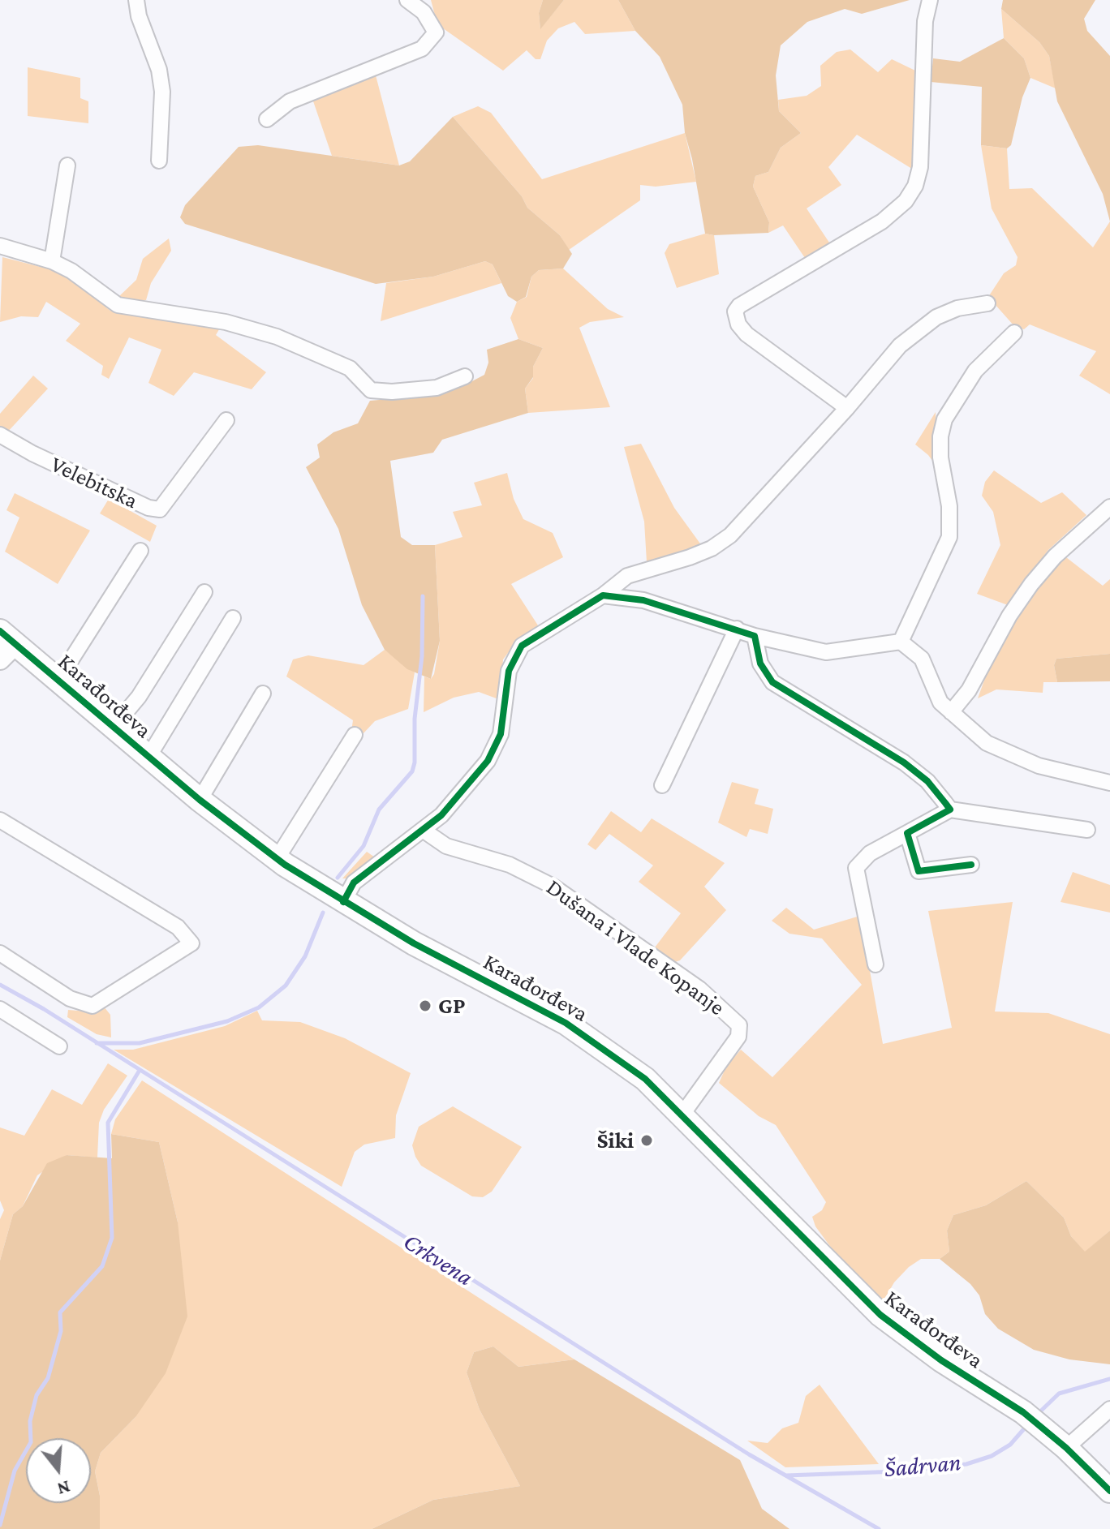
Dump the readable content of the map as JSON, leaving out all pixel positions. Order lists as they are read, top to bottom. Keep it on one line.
{"streets":{"main road":["Karađorđeva"],"street":["Velebitska","Dušana i Vlade Kopanje"]},"crossings":[["Karađorđeva","Dušana i Vlade Kopanje"]],"water":["Crkvena","Šadrvan"],"places":["GP","Šiki"],"north":"bottom"}
